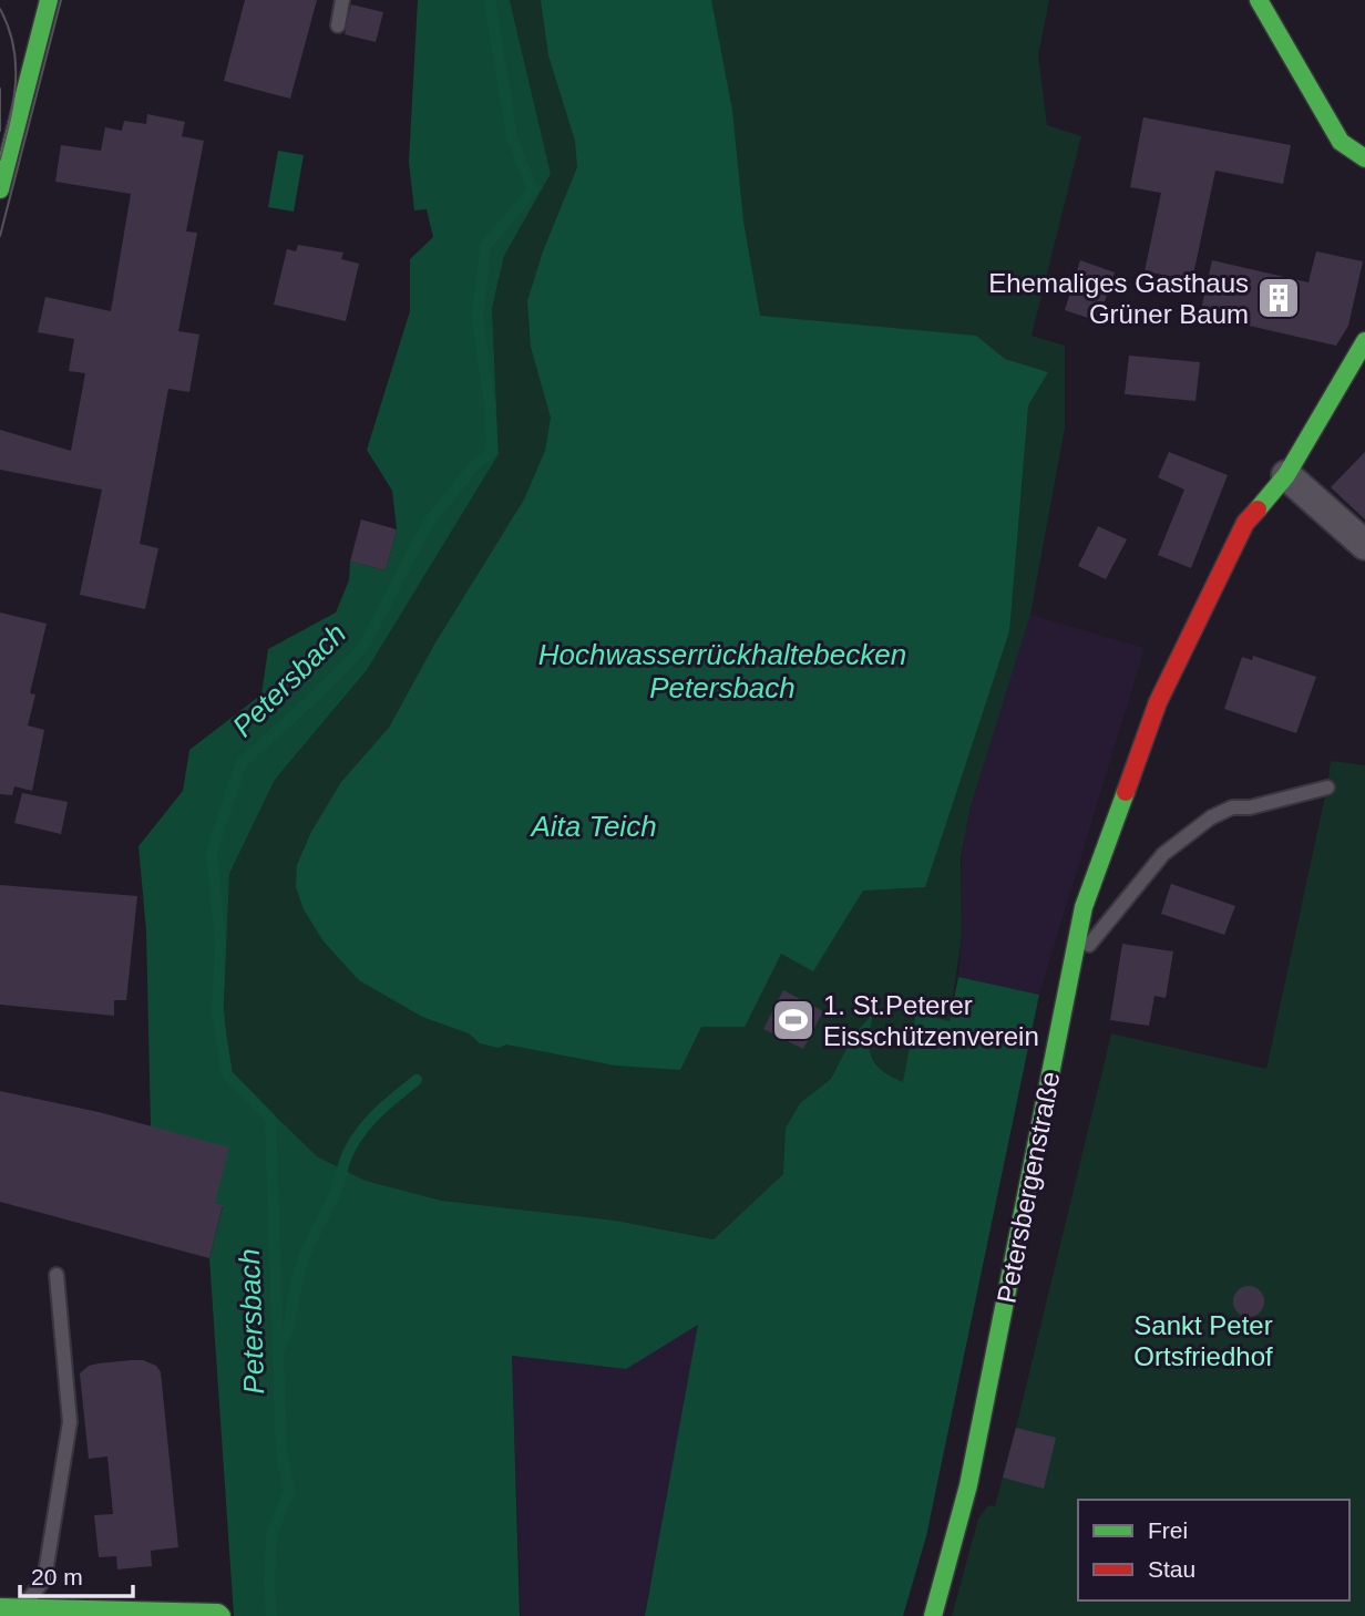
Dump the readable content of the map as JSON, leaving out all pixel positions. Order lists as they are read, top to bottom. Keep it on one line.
{"streets":{"street":["Petersbergenstraße"]},"water":["Hochwasserrückhaltebecken Petersbach","Petersbach","Aita Teich"],"parks":["Sankt Peter Ortsfriedhof"],"places":{"building":["Ehemaliges Gasthaus Grüner Baum"],"sports":["1. St.Peterer Eisschützenverein"]},"legend":["Frei","Stau"],"scale_bar":"20 m"}
